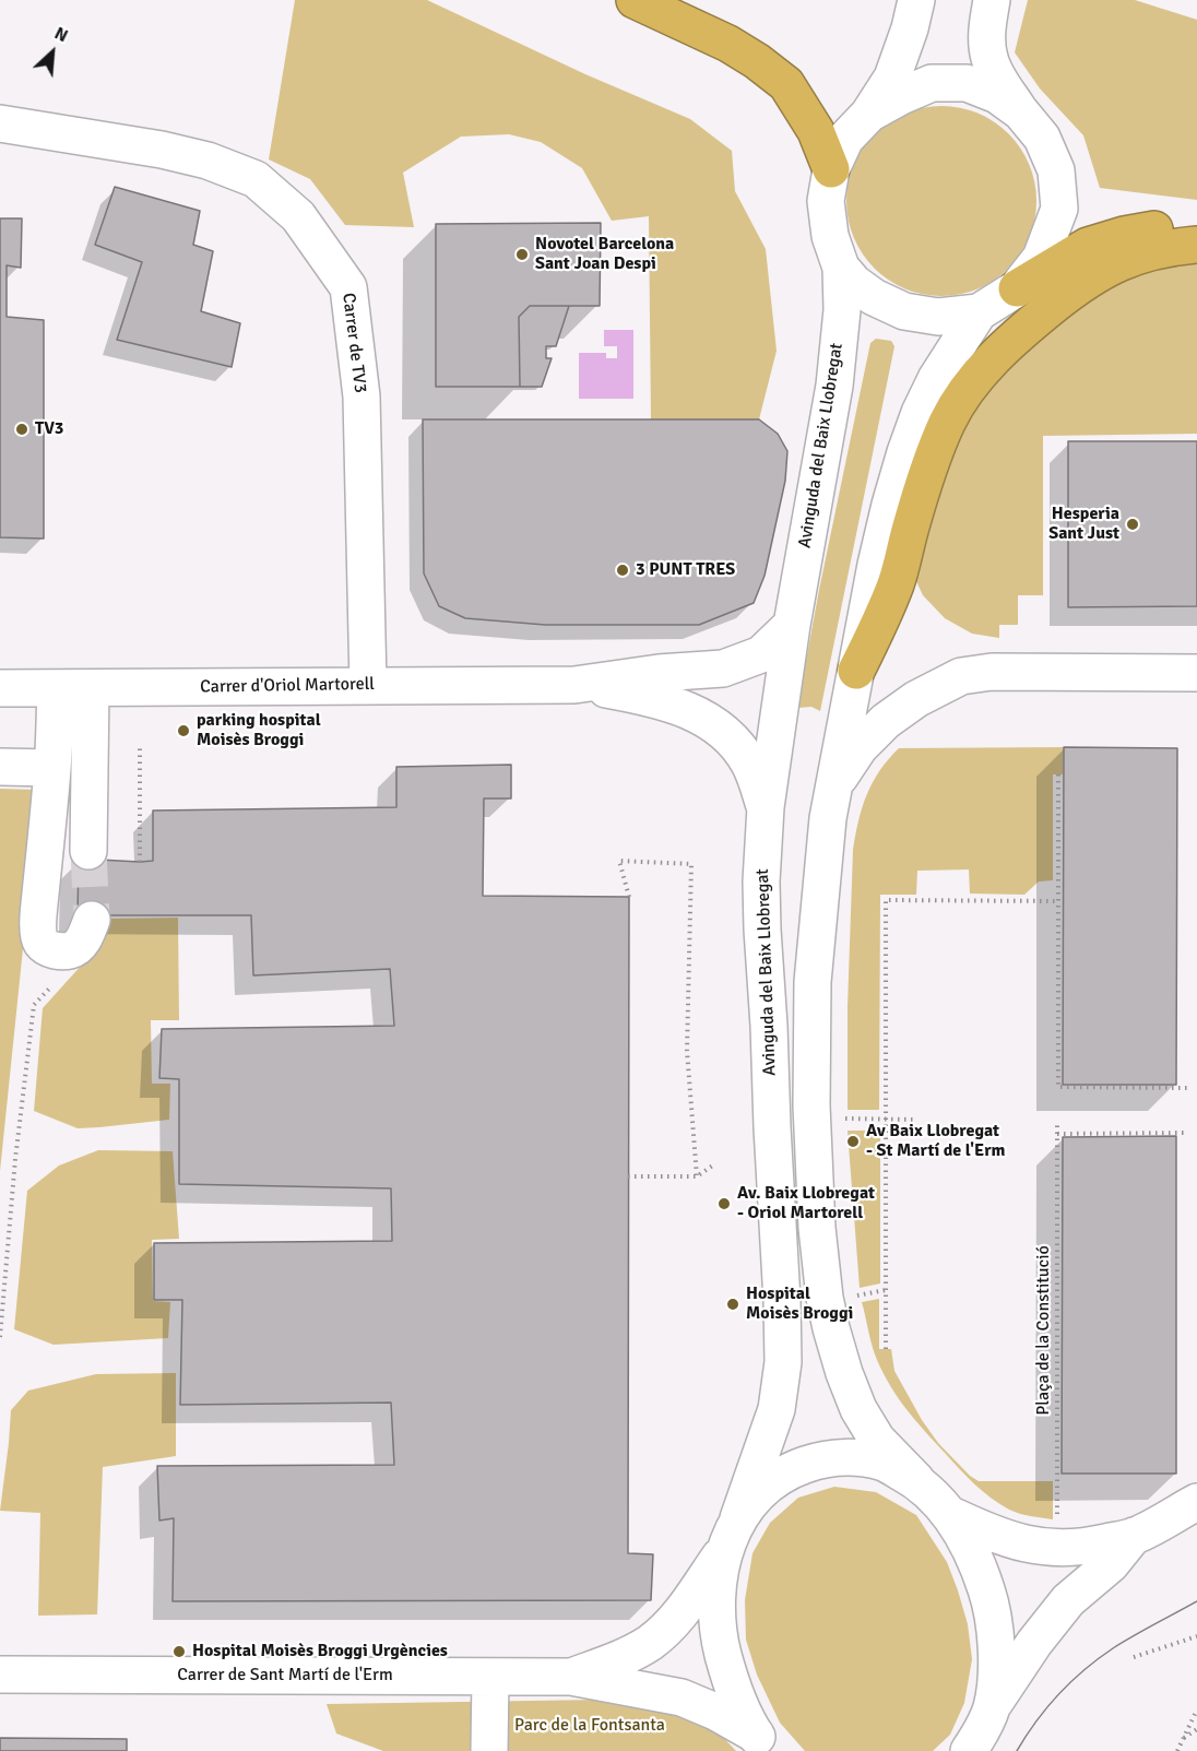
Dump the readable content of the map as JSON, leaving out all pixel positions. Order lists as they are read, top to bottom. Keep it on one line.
{"streets":{"street":["Carrer de TV3","Avinguda del Baix Llobregat","Carrer d'Oriol Martorell","Carrer de Sant Martí de l'Erm"],"path":["Plaça de la Constitució"]},"crossings":[["Carrer de TV3","Carrer d'Oriol Martorell"],["Avinguda del Baix Llobregat","Carrer d'Oriol Martorell"],["Avinguda del Baix Llobregat","Carrer de Sant Martí de l'Erm"]],"parks":["Parc de la Fontsanta"],"places":["Novotel Barcelona Sant Joan Despi","TV3","Hesperia Sant Just","3 PUNT TRES","parking hospital Moisès Broggi","Av Baix Llobregat - St Martí de l'Erm","Av. Baix Llobregat - Oriol Martorell","Hospital Moisès Broggi","Hospital Moisès Broggi Urgències"],"north":"top right"}
